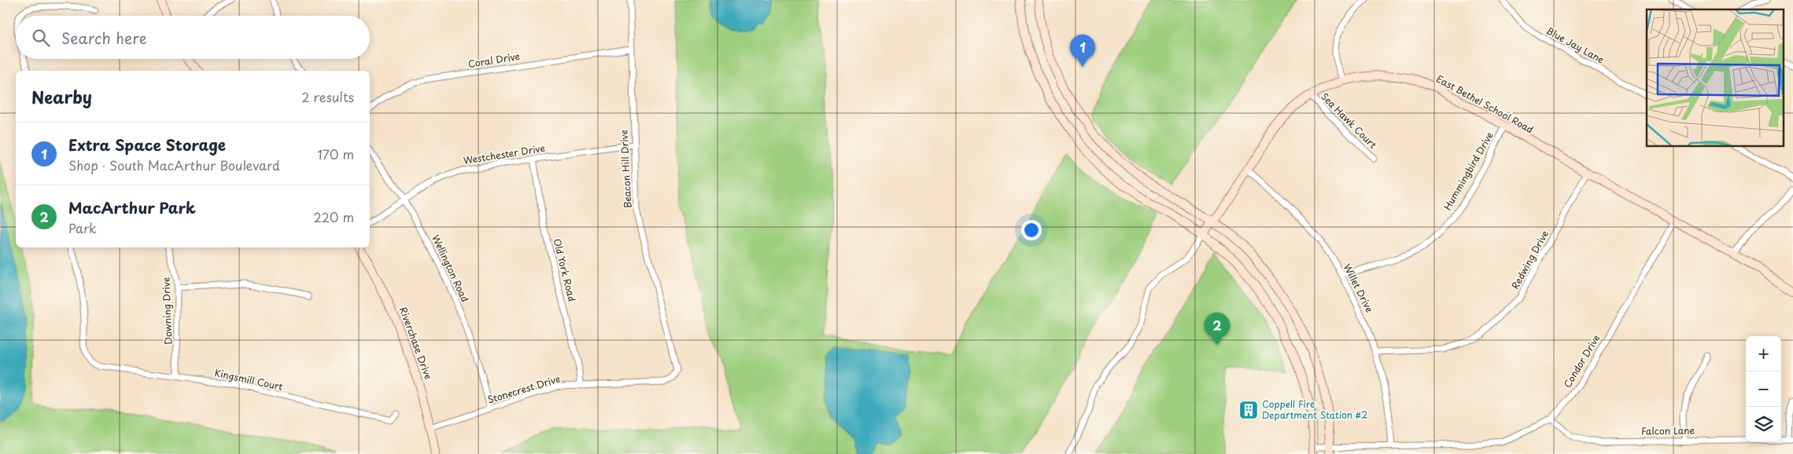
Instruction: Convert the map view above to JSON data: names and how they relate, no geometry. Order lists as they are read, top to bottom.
{
  "streets": {
    "main road": ["East Bethel School Road", "Riverchase Drive"],
    "street": [
      "Blue Jay Lane",
      "Coral Drive",
      "Sea Hawk Court",
      "Westchester Drive",
      "Beacon Hill Drive",
      "Hummingbird Drive",
      "Redwing Drive",
      "Wellington Road",
      "Old York Road",
      "Willet Drive",
      "Downing Drive",
      "Condor Drive",
      "Kingsmill Court",
      "Stonecrest Drive",
      "Falcon Lane"
    ]
  },
  "crossings": [
    ["Coral Drive", "Beacon Hill Drive"],
    ["East Bethel School Road", "Sea Hawk Court"],
    ["East Bethel School Road", "Hummingbird Drive"],
    ["East Bethel School Road", "Redwing Drive"],
    ["East Bethel School Road", "Willet Drive"],
    ["East Bethel School Road", "Condor Drive"],
    ["Westchester Drive", "Beacon Hill Drive"],
    ["Westchester Drive", "Wellington Road"],
    ["Westchester Drive", "Old York Road"],
    ["Beacon Hill Drive", "Stonecrest Drive"],
    ["Hummingbird Drive", "Willet Drive"],
    ["Redwing Drive", "Willet Drive"],
    ["Wellington Road", "Stonecrest Drive"],
    ["Old York Road", "Stonecrest Drive"],
    ["Willet Drive", "Condor Drive"],
    ["Downing Drive", "Kingsmill Court"],
    ["Riverchase Drive", "Stonecrest Drive"],
    ["Condor Drive", "Falcon Lane"]
  ],
  "places": {
    "building": ["Coppell Fire Department Station #2"]
  },
  "page": {
    "search": "Search here",
    "pins": ["1", "2"],
    "heading": ["Nearby", "2 results"],
    "list": [
      {
        "mark": "1",
        "name": "Extra Space Storage",
        "note": "Shop · South MacArthur Boulevard",
        "value": "170 m"
      },
      {
        "mark": "2",
        "name": "MacArthur Park",
        "note": "Park",
        "value": "220 m"
      }
    ],
    "map_buttons": ["+", "−"]
  }
}
